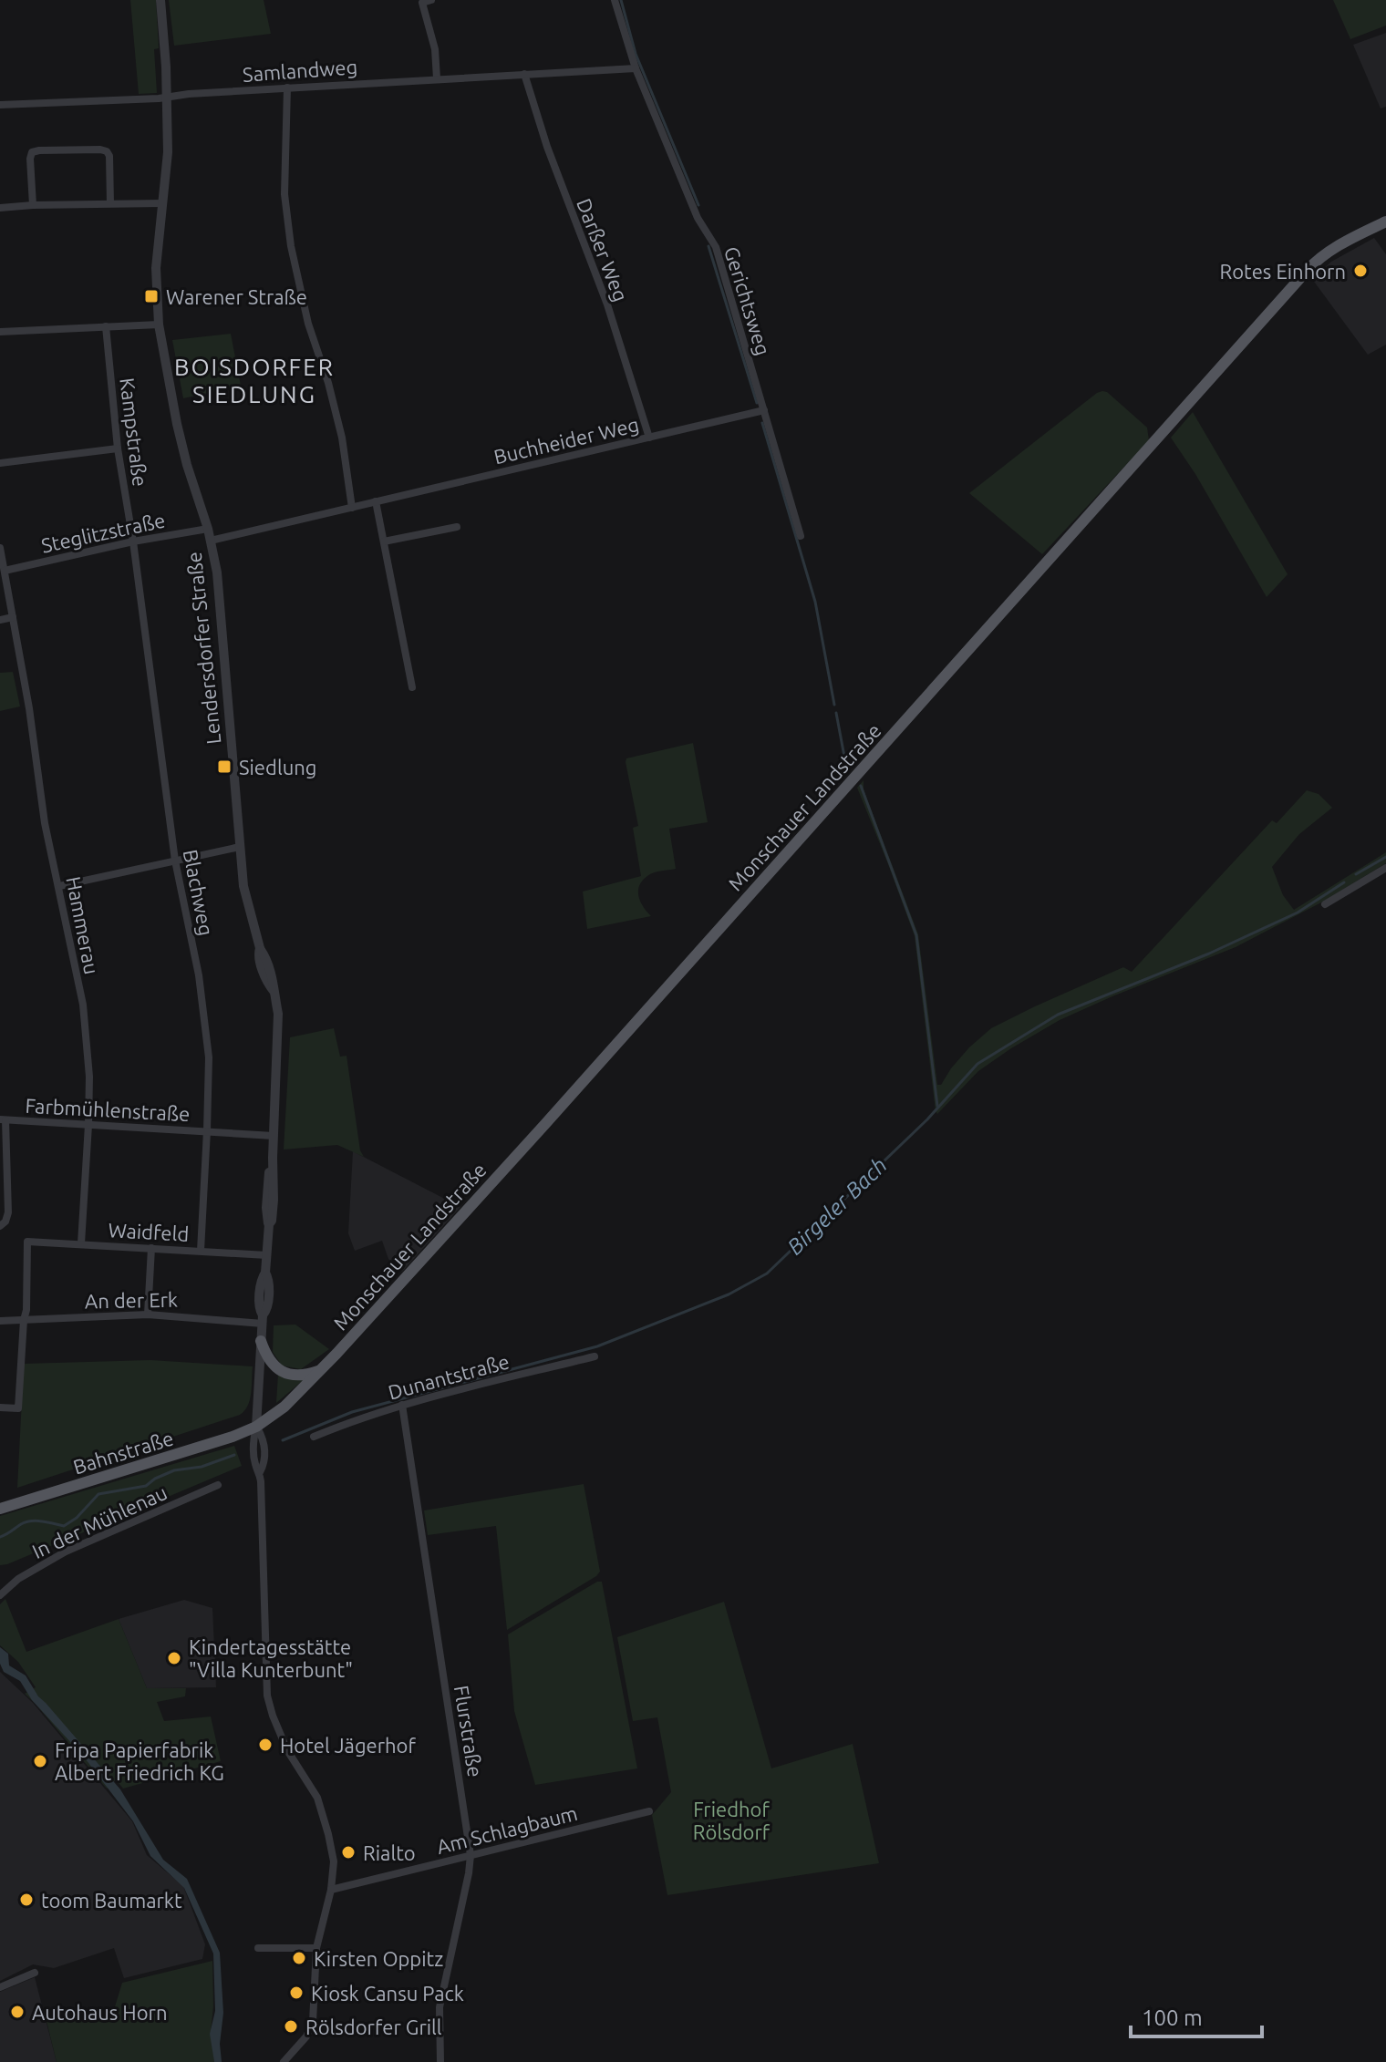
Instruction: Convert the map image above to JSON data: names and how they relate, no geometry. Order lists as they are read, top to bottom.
{
  "streets": {
    "main road": ["Monschauer Landstraße", "Bahnstraße"],
    "street": [
      "Samlandweg",
      "Darßer Weg",
      "Gerichtsweg",
      "Kampstraße",
      "Buchheider Weg",
      "Steglitzstraße",
      "Lendersdorfer Straße",
      "Blachweg",
      "Hammerau",
      "Farbmühlenstraße",
      "Waidfeld",
      "An der Erk",
      "Dunantstraße",
      "In der Mühlenau",
      "Flurstraße",
      "Am Schlagbaum"
    ]
  },
  "crossings": [
    ["Samlandweg", "Darßer Weg"],
    ["Samlandweg", "Gerichtsweg"],
    ["Samlandweg", "Lendersdorfer Straße"],
    ["Darßer Weg", "Buchheider Weg"],
    ["Gerichtsweg", "Buchheider Weg"],
    ["Kampstraße", "Steglitzstraße"],
    ["Kampstraße", "Blachweg"],
    ["Buchheider Weg", "Lendersdorfer Straße"],
    ["Steglitzstraße", "Lendersdorfer Straße"],
    ["Steglitzstraße", "Blachweg"],
    ["Steglitzstraße", "Hammerau"],
    ["Lendersdorfer Straße", "Monschauer Landstraße"],
    ["Lendersdorfer Straße", "Farbmühlenstraße"],
    ["Lendersdorfer Straße", "Waidfeld"],
    ["Lendersdorfer Straße", "An der Erk"],
    ["Lendersdorfer Straße", "Bahnstraße"],
    ["Monschauer Landstraße", "Bahnstraße"],
    ["Blachweg", "Farbmühlenstraße"],
    ["Blachweg", "Waidfeld"],
    ["Hammerau", "Farbmühlenstraße"],
    ["Hammerau", "Waidfeld"],
    ["Waidfeld", "An der Erk"],
    ["Dunantstraße", "Flurstraße"],
    ["Flurstraße", "Am Schlagbaum"]
  ],
  "districts": ["BOISDORFER SIEDLUNG"],
  "water": ["Birgeler Bach"],
  "parks": ["Friedhof Rölsdorf"],
  "places": {
    "other": [
      "Rotes Einhorn",
      "Kindertagesstätte \"Villa Kunterbunt\"",
      "Hotel Jägerhof",
      "Fripa Papierfabrik Albert Friedrich KG",
      "Rialto",
      "toom Baumarkt",
      "Kirsten Oppitz",
      "Kiosk Cansu Pack",
      "Autohaus Horn",
      "Rölsdorfer Grill"
    ],
    "transit": ["Warener Straße", "Siedlung"]
  },
  "scale_bar": "100 m"
}
